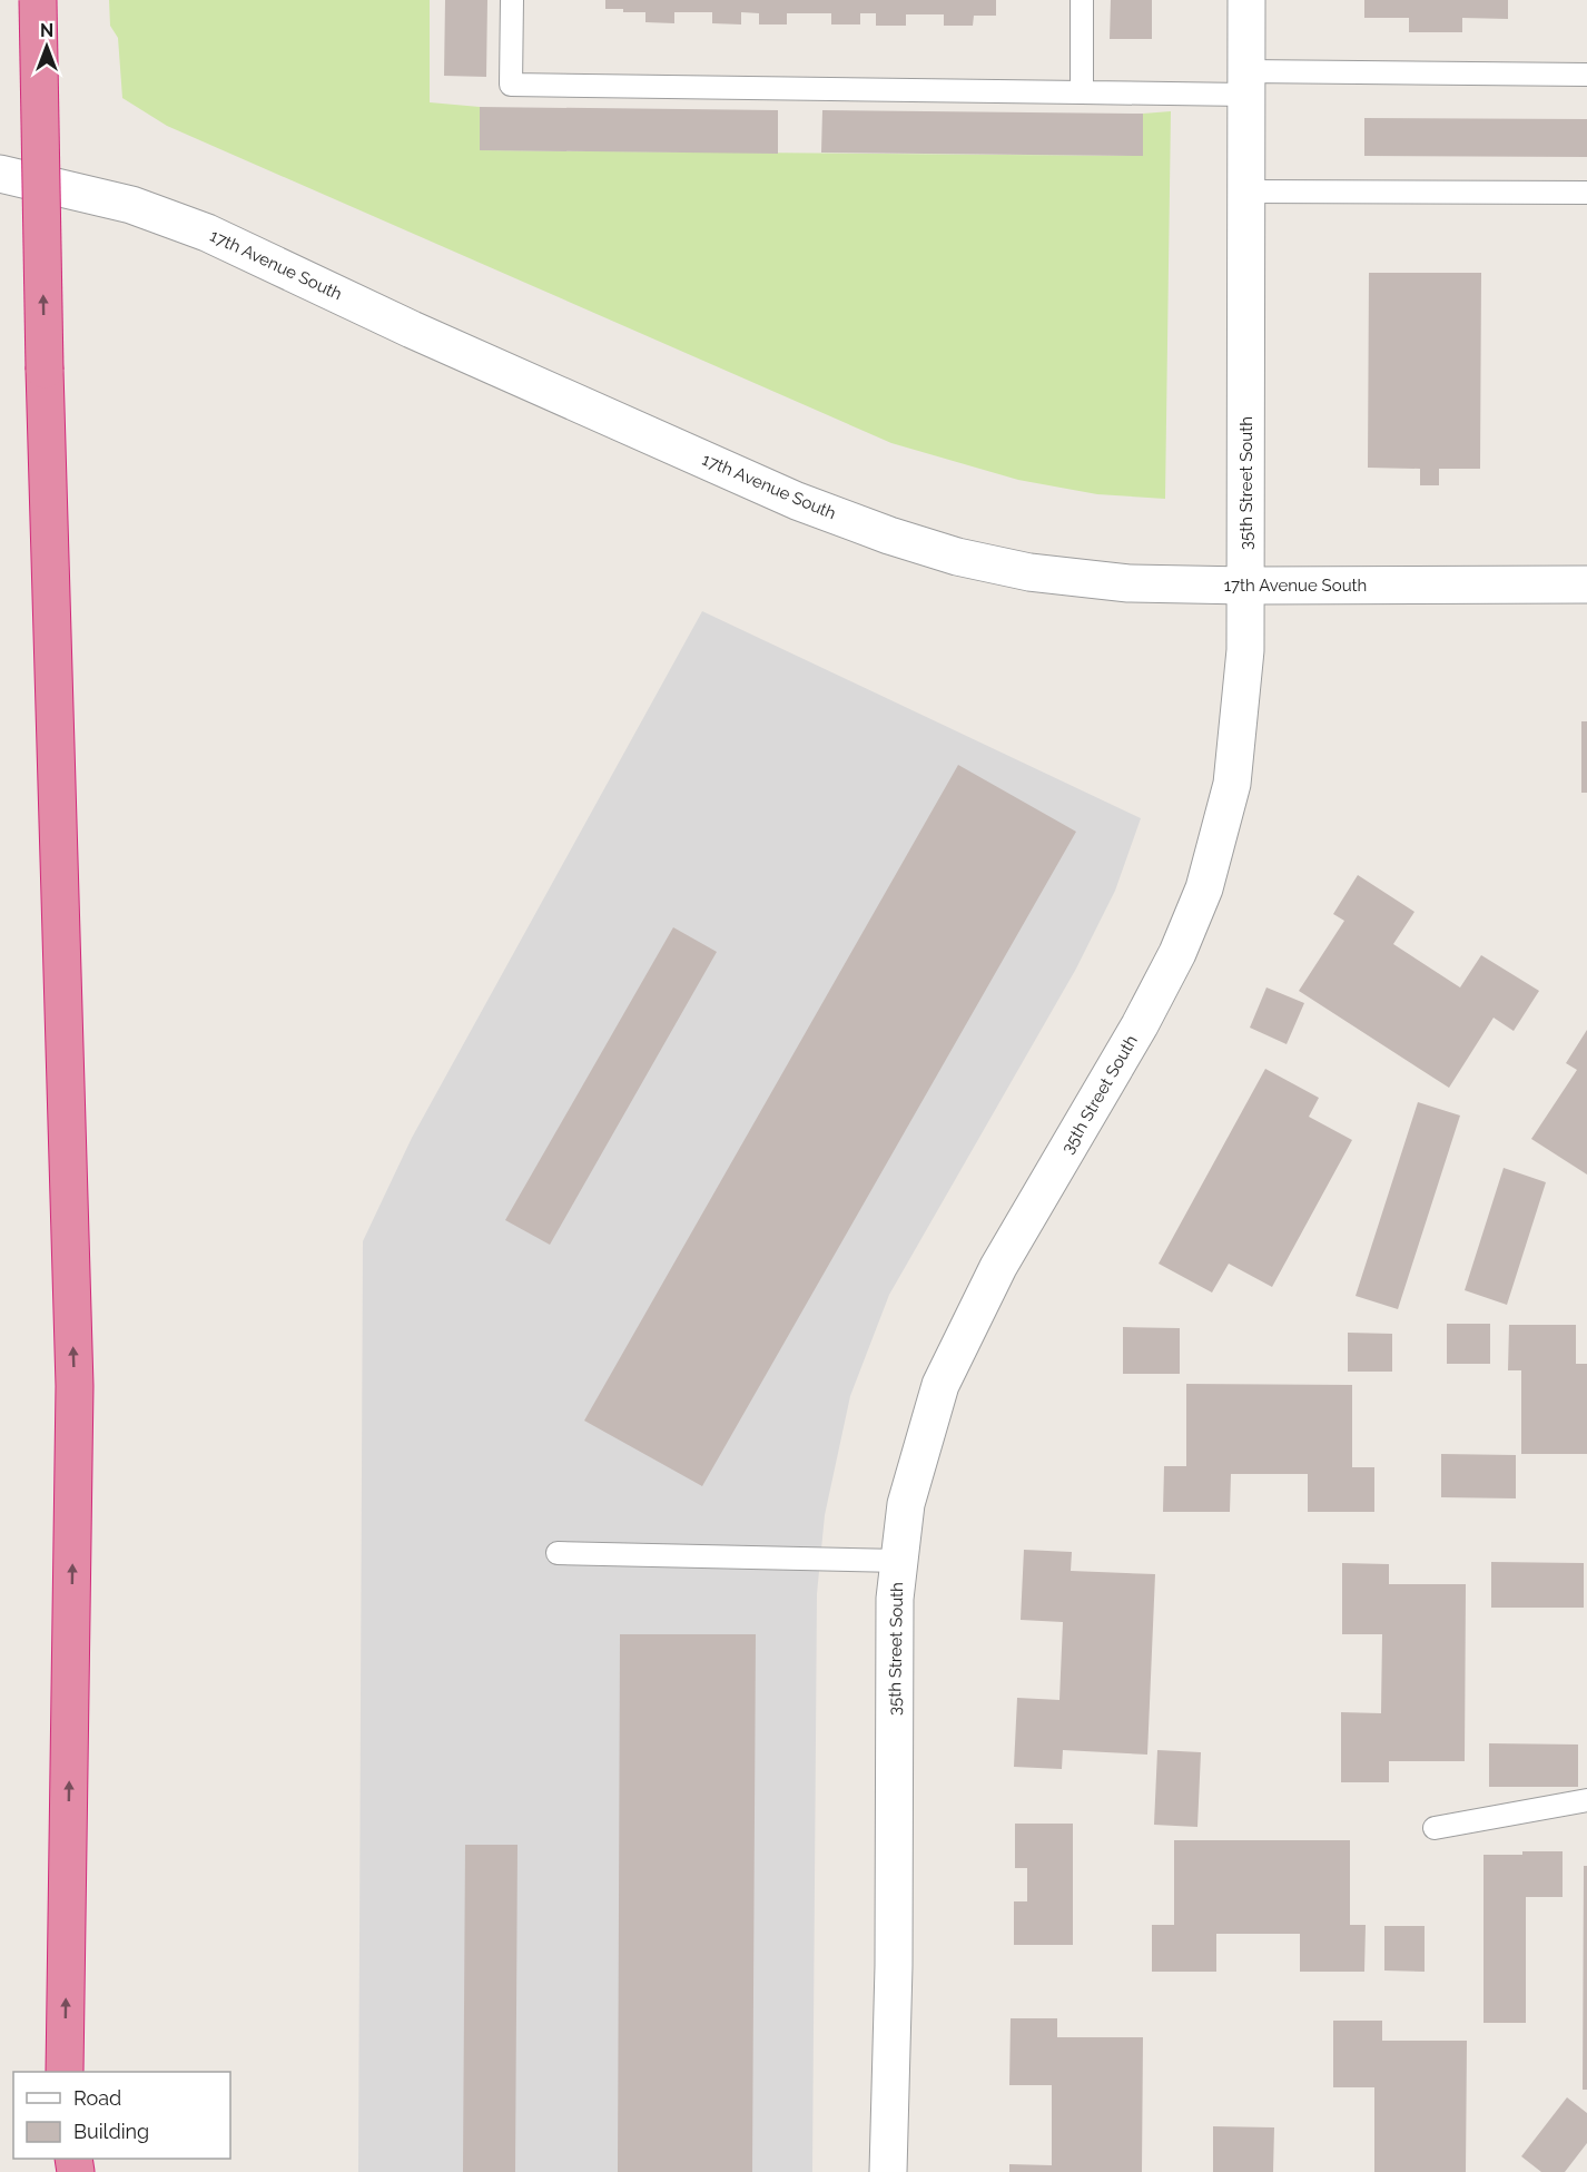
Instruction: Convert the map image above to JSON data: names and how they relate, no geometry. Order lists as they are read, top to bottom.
{
  "streets": {
    "street": ["17th Avenue South", "35th Street South"]
  },
  "crossings": [
    ["17th Avenue South", "35th Street South"]
  ],
  "legend": ["Road", "Building"],
  "north": "top"
}
